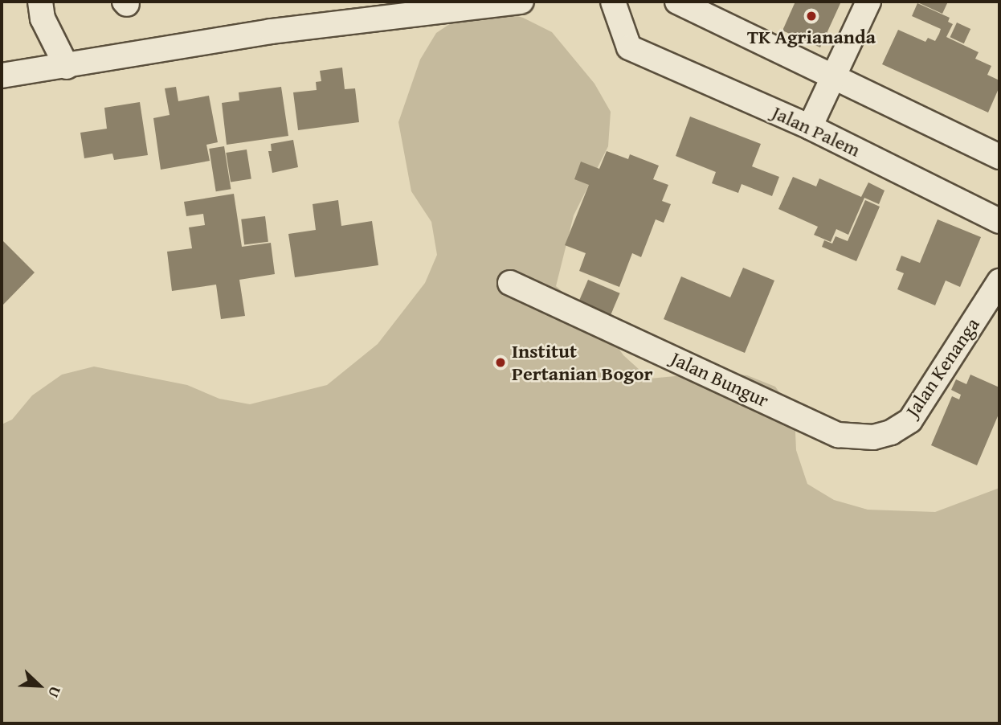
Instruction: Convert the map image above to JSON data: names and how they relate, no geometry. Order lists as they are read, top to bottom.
{
  "streets": {
    "lane": ["Jalan Palem", "Jalan Kenanga", "Jalan Bungur"]
  },
  "crossings": [
    ["Jalan Kenanga", "Jalan Bungur"]
  ],
  "places": ["TK Agriananda", "Institut Pertanian Bogor"],
  "north": "bottom right"
}
